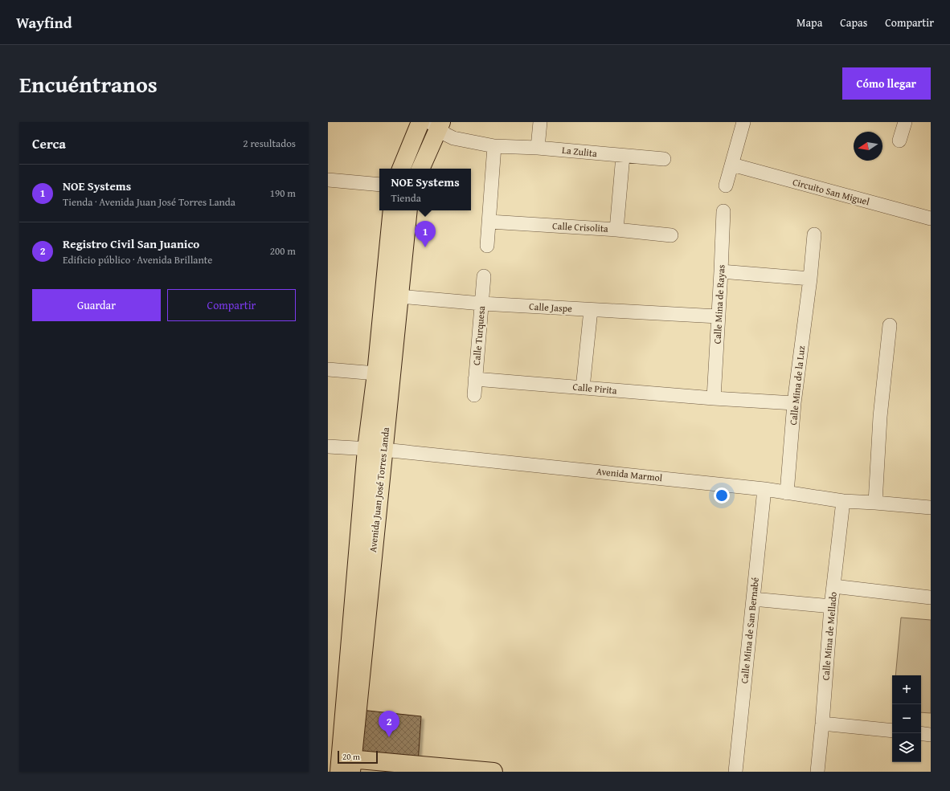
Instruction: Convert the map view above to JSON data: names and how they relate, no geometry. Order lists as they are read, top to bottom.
{
  "streets": {
    "main road": ["Avenida Juan José Torres Landa"],
    "street": [
      "La Zulita",
      "Circuito San Miguel",
      "Calle Crisolita",
      "Calle Mina de Rayas",
      "Calle Jaspe",
      "Calle Turquesa",
      "Calle Mina de la Luz",
      "Calle Pirita",
      "Avenida Marmol",
      "Calle Mina de San Bernabé",
      "Calle Mina de Mellado"
    ]
  },
  "crossings": [
    ["Calle Mina de Rayas", "Calle Jaspe"],
    ["Calle Mina de Rayas", "Calle Pirita"],
    ["Calle Jaspe", "Calle Turquesa"],
    ["Calle Jaspe", "Avenida Juan José Torres Landa"],
    ["Calle Turquesa", "Calle Pirita"],
    ["Calle Mina de la Luz", "Calle Pirita"],
    ["Calle Mina de la Luz", "Avenida Marmol"],
    ["Avenida Marmol", "Avenida Juan José Torres Landa"],
    ["Avenida Marmol", "Calle Mina de San Bernabé"],
    ["Avenida Marmol", "Calle Mina de Mellado"]
  ],
  "scale_bar": "20 m",
  "north": "left",
  "page": {
    "header": "Wayfind",
    "nav": ["Mapa", "Capas", "Compartir"],
    "title": "Encuéntranos",
    "buttons": [
      "Cómo llegar",
      ["Guardar", "Compartir"]
    ],
    "heading": ["Cerca", "2 resultados"],
    "list": [
      {
        "mark": "1",
        "name": "NOE Systems",
        "note": "Tienda · Avenida Juan José Torres Landa",
        "value": "190 m"
      },
      {
        "mark": "2",
        "name": "Registro Civil San Juanico",
        "note": "Edificio público · Avenida Brillante",
        "value": "200 m"
      }
    ],
    "popup": ["NOE Systems", "Tienda"],
    "pins": ["1", "2"],
    "map_buttons": ["+", "−"],
    "scale": "20 m"
  }
}
